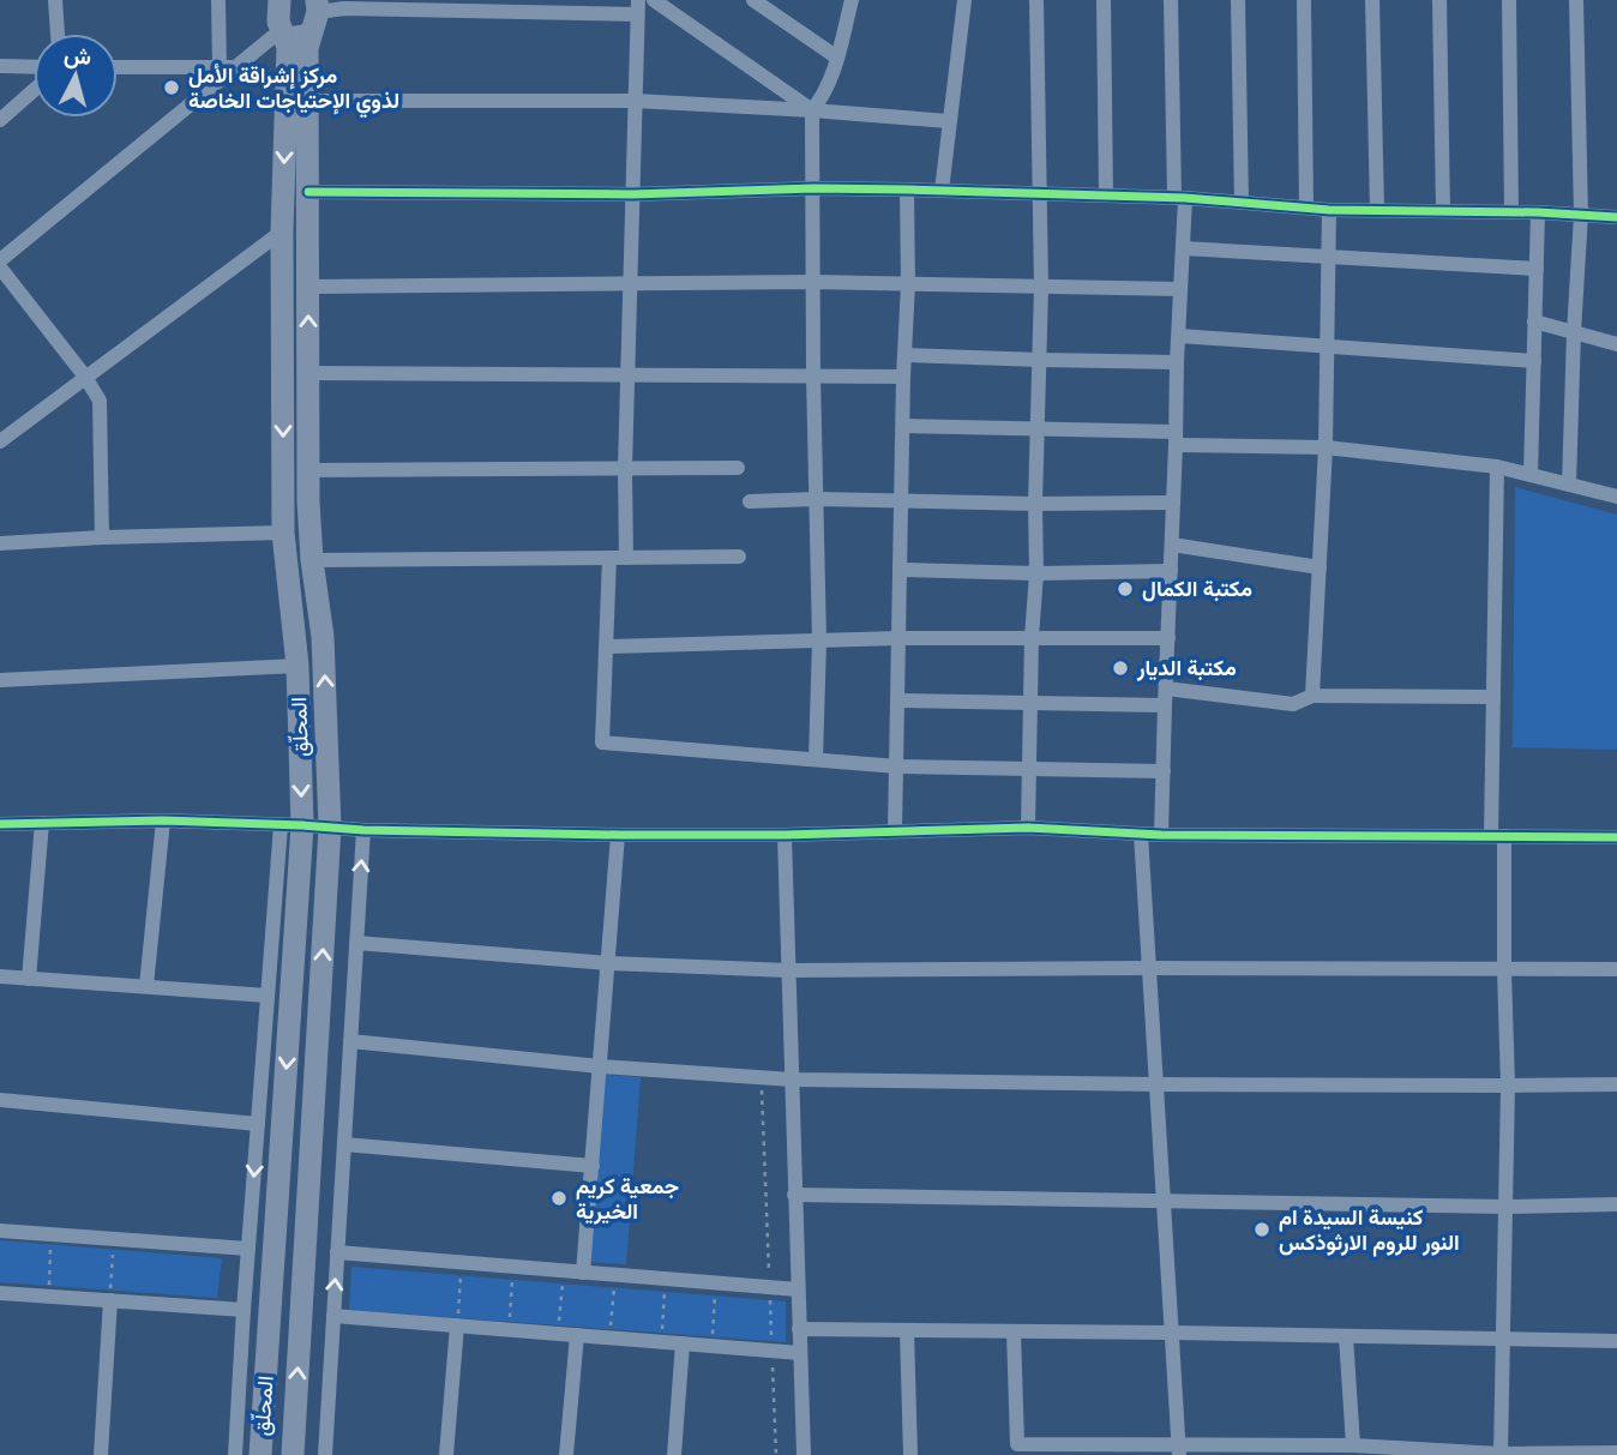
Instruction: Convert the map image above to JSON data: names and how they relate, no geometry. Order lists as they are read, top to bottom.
{
  "streets": {
    "highway": ["المحلّق"]
  },
  "places": [
    "مركز إشراقة الأمل لذوي الإحتياجات الخاصة",
    "مكتبة الكمال",
    "مكتبة الديار",
    "جمعية كريم الخيرية",
    "كنيسة السيدة ام النور للروم الارثوذكس"
  ],
  "north": "top"
}
